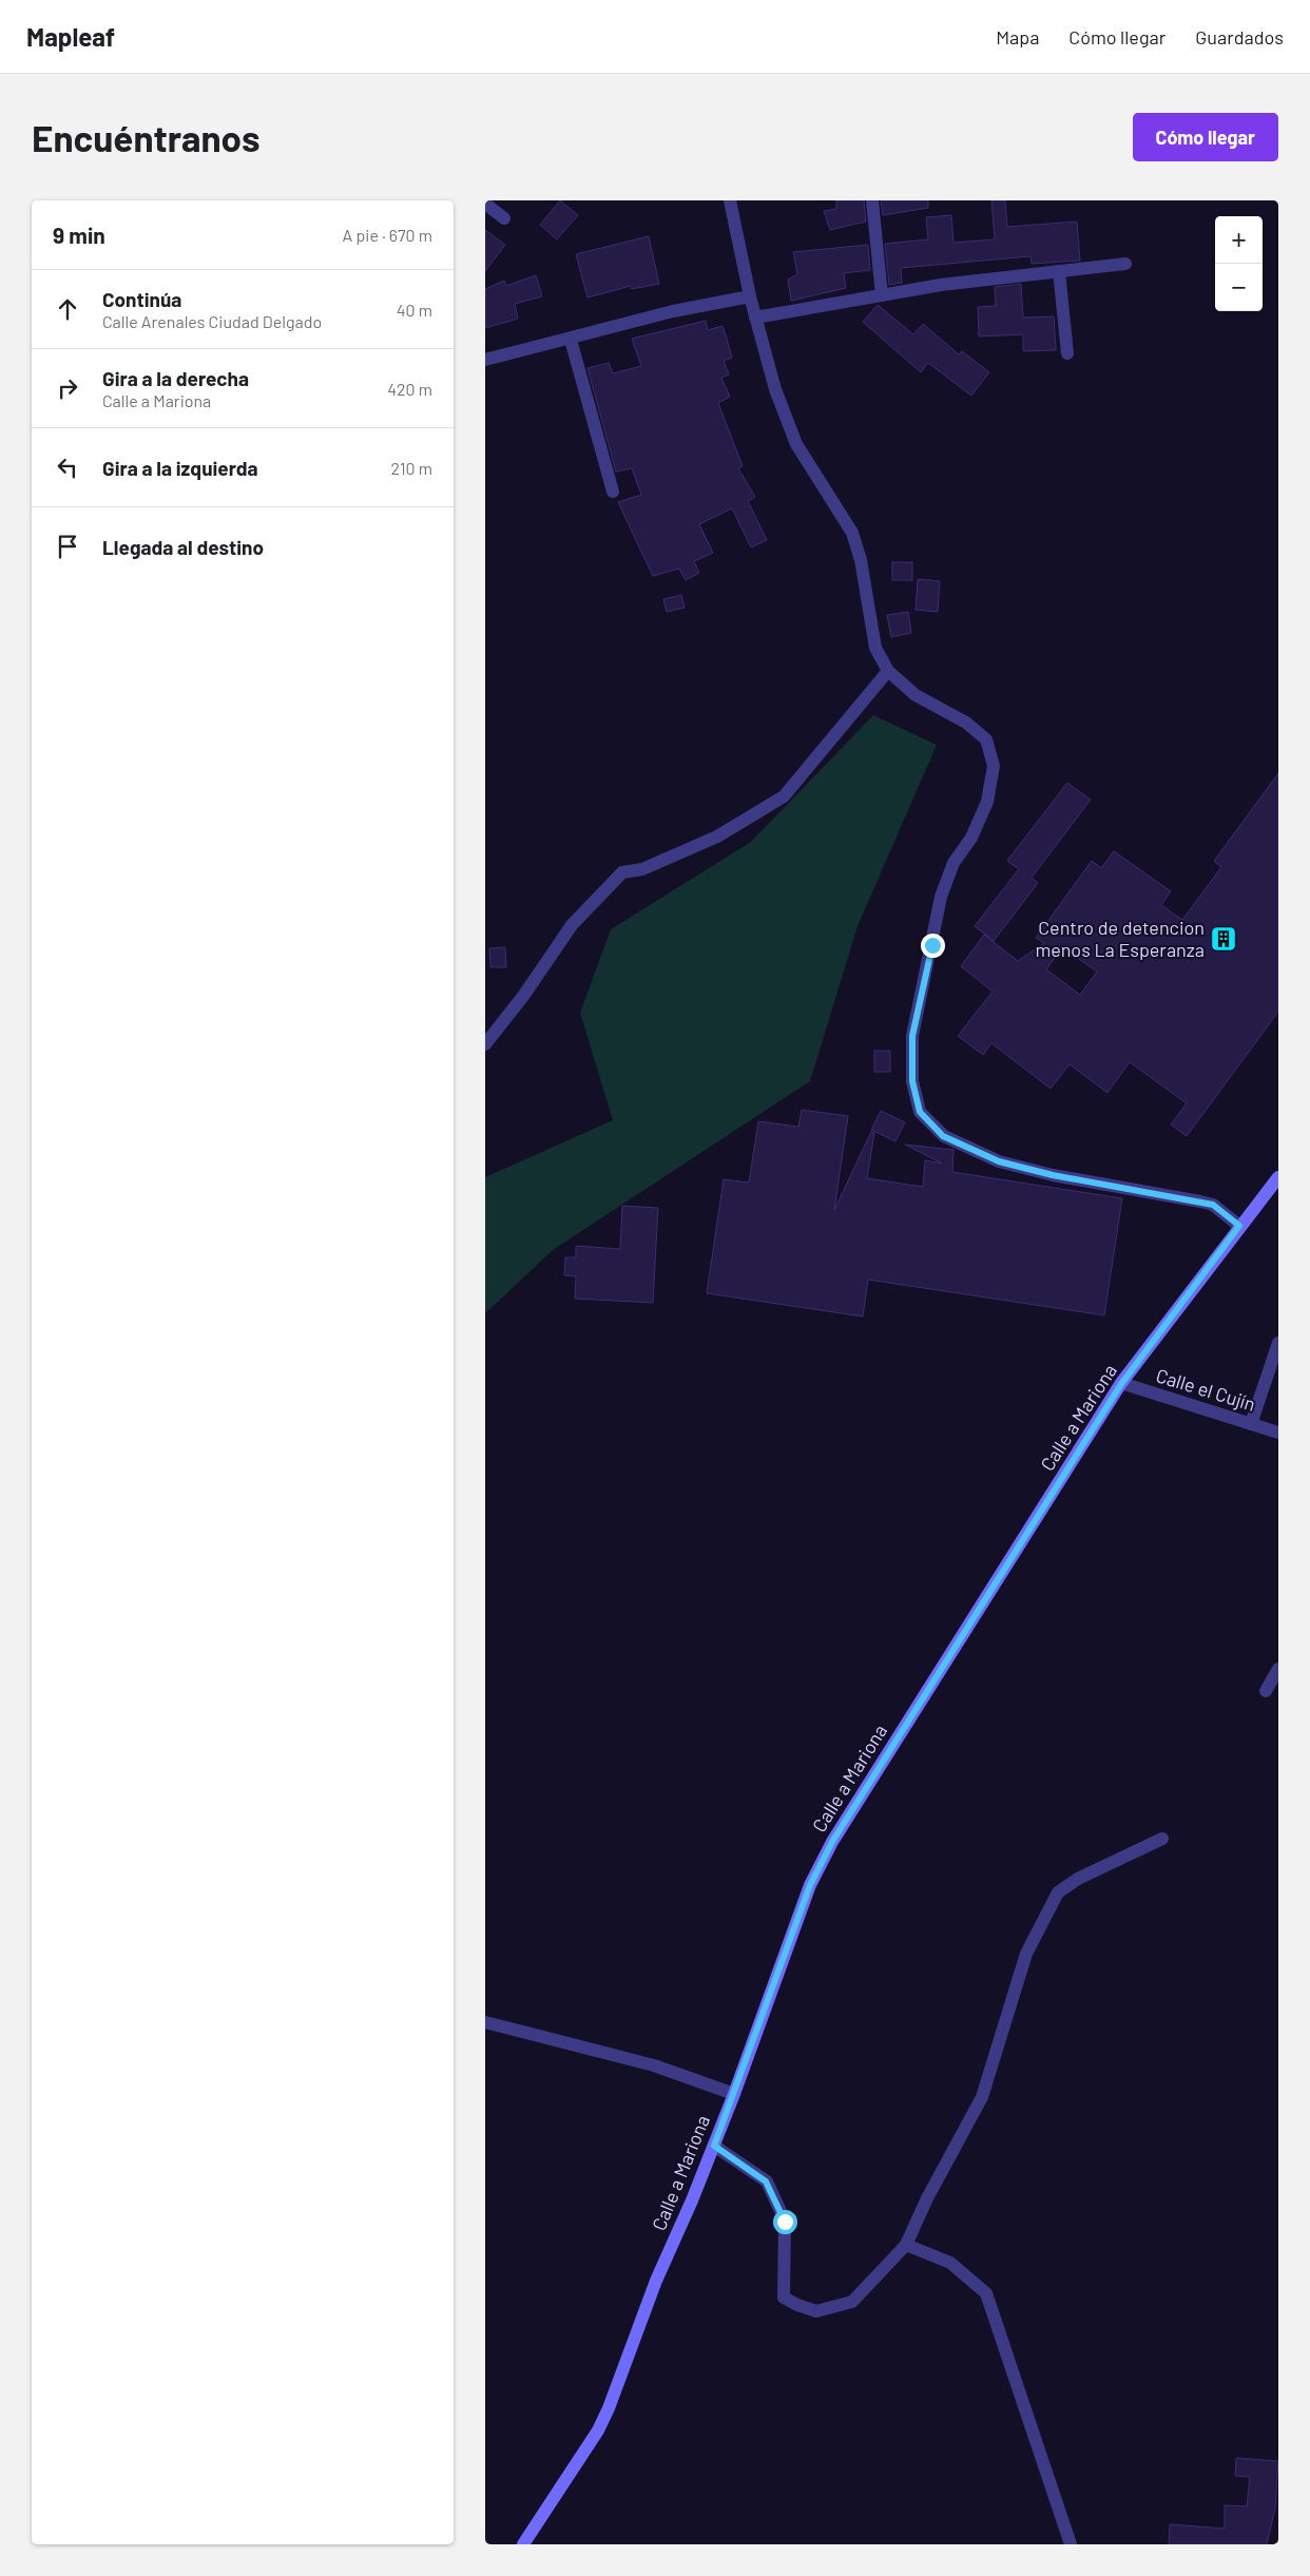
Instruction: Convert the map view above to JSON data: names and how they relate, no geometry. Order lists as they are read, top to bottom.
{
  "streets": {
    "main road": ["Calle a Mariona"],
    "street": ["Calle el Cujín"]
  },
  "crossings": [
    ["Calle el Cujín", "Calle a Mariona"]
  ],
  "places": {
    "building": ["Centro de detencion menos La Esperanza"]
  },
  "page": {
    "header": "Mapleaf",
    "nav": ["Mapa", "Cómo llegar", "Guardados"],
    "buttons": "Cómo llegar",
    "title": "Encuéntranos",
    "heading": ["9 min", "A pie · 670 m"],
    "map_buttons": ["+", "−"],
    "list": [
      ["Continúa", "Calle Arenales Ciudad Delgado", "40 m"],
      ["Gira a la derecha", "Calle a Mariona", "420 m"],
      ["Gira a la izquierda", "210 m"],
      "Llegada al destino"
    ]
  }
}
